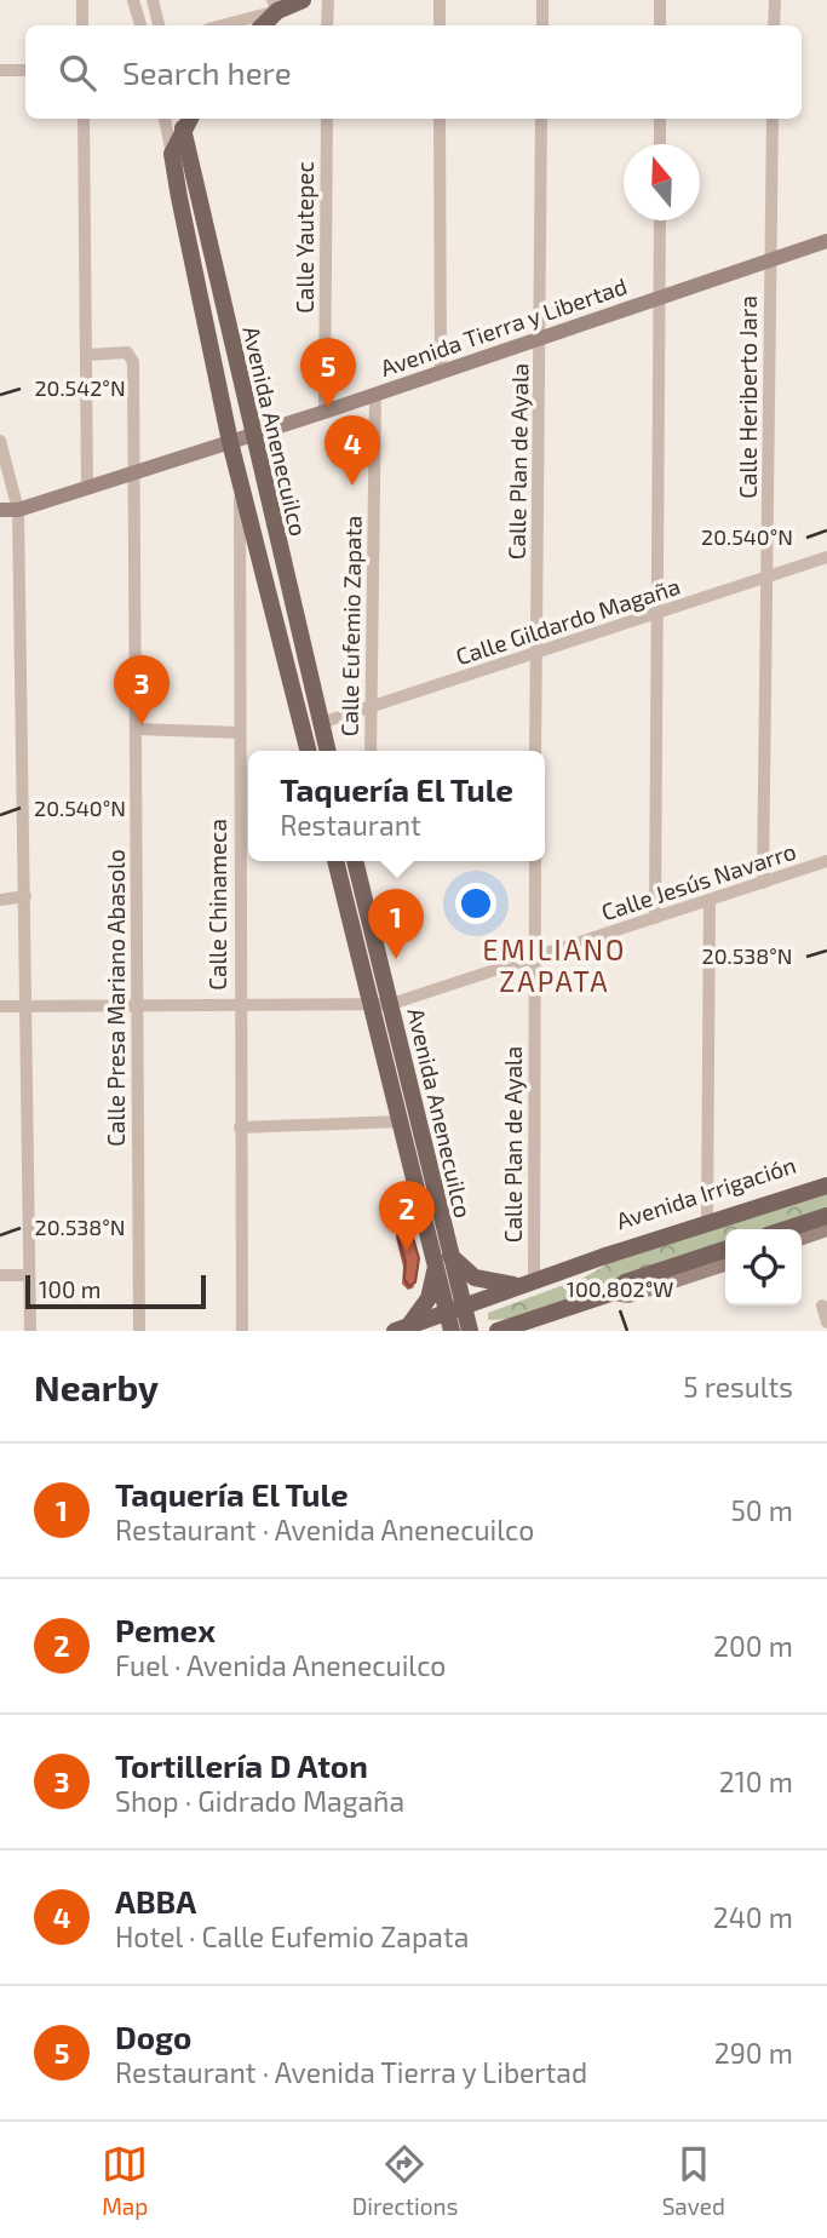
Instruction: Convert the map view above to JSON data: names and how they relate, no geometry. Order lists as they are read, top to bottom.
{
  "streets": {
    "main road": ["Avenida Anenecuilco", "Avenida Irrigación"],
    "street": [
      "Calle Yautepec",
      "Avenida Tierra y Libertad",
      "Calle Heriberto Jara",
      "Calle Plan de Ayala",
      "Calle Gildardo Magaña",
      "Calle Eufemio Zapata",
      "Calle Jesús Navarro",
      "Calle Chinameca",
      "Calle Presa Mariano Abasolo"
    ]
  },
  "crossings": [
    ["Calle Yautepec", "Avenida Tierra y Libertad"],
    ["Avenida Tierra y Libertad", "Calle Heriberto Jara"],
    ["Avenida Tierra y Libertad", "Avenida Anenecuilco"],
    ["Avenida Tierra y Libertad", "Calle Plan de Ayala"],
    ["Avenida Tierra y Libertad", "Calle Eufemio Zapata"],
    ["Avenida Tierra y Libertad", "Calle Presa Mariano Abasolo"],
    ["Calle Heriberto Jara", "Calle Gildardo Magaña"],
    ["Calle Heriberto Jara", "Calle Jesús Navarro"],
    ["Avenida Anenecuilco", "Calle Gildardo Magaña"],
    ["Avenida Anenecuilco", "Calle Jesús Navarro"],
    ["Avenida Anenecuilco", "Calle Chinameca"],
    ["Avenida Anenecuilco", "Avenida Irrigación"],
    ["Calle Plan de Ayala", "Calle Gildardo Magaña"],
    ["Calle Plan de Ayala", "Calle Jesús Navarro"],
    ["Calle Plan de Ayala", "Avenida Irrigación"],
    ["Calle Gildardo Magaña", "Calle Eufemio Zapata"],
    ["Calle Jesús Navarro", "Calle Chinameca"],
    ["Calle Jesús Navarro", "Calle Presa Mariano Abasolo"]
  ],
  "districts": ["EMILIANO ZAPATA"],
  "scale_bar": "100 m",
  "north": "top",
  "page": {
    "search": "Search here",
    "pins": [
      "5",
      "4",
      "3",
      "1",
      "2"
    ],
    "popup": ["Taquería El Tule", "Restaurant"],
    "scale": "100 m",
    "heading": ["Nearby", "5 results"],
    "list": [
      {
        "mark": "1",
        "name": "Taquería El Tule",
        "note": "Restaurant · Avenida Anenecuilco",
        "value": "50 m"
      },
      {
        "mark": "2",
        "name": "Pemex",
        "note": "Fuel · Avenida Anenecuilco",
        "value": "200 m"
      },
      {
        "mark": "3",
        "name": "Tortillería D Aton",
        "note": "Shop · Gidrado Magaña",
        "value": "210 m"
      },
      {
        "mark": "4",
        "name": "ABBA",
        "note": "Hotel · Calle Eufemio Zapata",
        "value": "240 m"
      },
      {
        "mark": "5",
        "name": "Dogo",
        "note": "Restaurant · Avenida Tierra y Libertad",
        "value": "290 m"
      }
    ],
    "nav": ["Map", "Directions", "Saved"]
  },
  "coordinates": [
    "20.542°N",
    "20.540°N",
    "20.538°N",
    "100.802°W"
  ]
}
